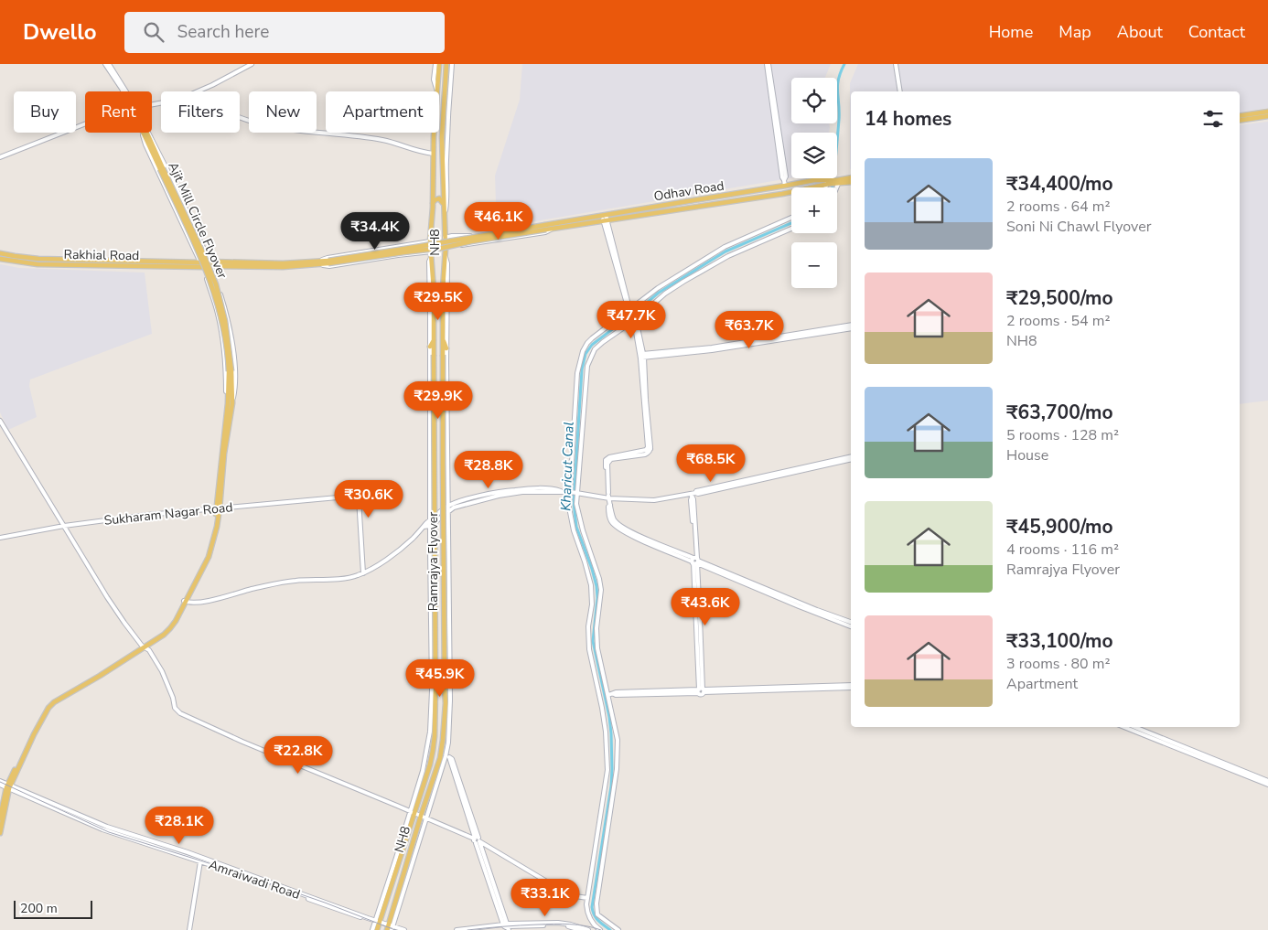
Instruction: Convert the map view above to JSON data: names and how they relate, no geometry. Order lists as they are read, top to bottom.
{
  "streets": {
    "main road": [
      "Odhav Road",
      "Ajit Mill Circle Flyover",
      "NH8",
      "Rakhial Road",
      "Ramrajya Flyover"
    ],
    "street": ["Sukharam Nagar Road", "Amraiwadi Road"]
  },
  "crossings": [
    ["Ajit Mill Circle Flyover", "Sukharam Nagar Road"],
    ["Ajit Mill Circle Flyover", "Amraiwadi Road"],
    ["NH8", "Ramrajya Flyover"],
    ["Ramrajya Flyover", "Amraiwadi Road"]
  ],
  "water": ["Kharicut Canal"],
  "scale_bar": "200 m",
  "page": {
    "header": "Dwello",
    "search": "Search here",
    "nav": [
      "Home",
      "Map",
      "About",
      "Contact"
    ],
    "map_buttons": ["+", "−"],
    "chip": [
      "Buy",
      "Rent",
      "Filters",
      "New",
      "Apartment"
    ],
    "heading": "14 homes",
    "list": [
      {
        "name": "₹34,400/mo",
        "note": "2 rooms · 64 m² · Soni Ni Chawl Flyover"
      },
      {
        "name": "₹29,500/mo",
        "note": "2 rooms · 54 m² · NH8"
      },
      {
        "name": "₹63,700/mo",
        "note": "5 rooms · 128 m² · House"
      },
      {
        "name": "₹45,900/mo",
        "note": "4 rooms · 116 m² · Ramrajya Flyover"
      },
      {
        "name": "₹33,100/mo",
        "note": "3 rooms · 80 m² · Apartment"
      }
    ],
    "price": [
      "₹46.1K",
      "₹34.4K",
      "₹29.5K",
      "₹47.7K",
      "₹63.7K",
      "₹29.9K",
      "₹68.5K",
      "₹28.8K",
      "₹30.6K",
      "₹43.6K",
      "₹45.9K",
      "₹22.8K",
      "₹28.1K",
      "₹33.1K"
    ],
    "scale": "200 m"
  }
}
